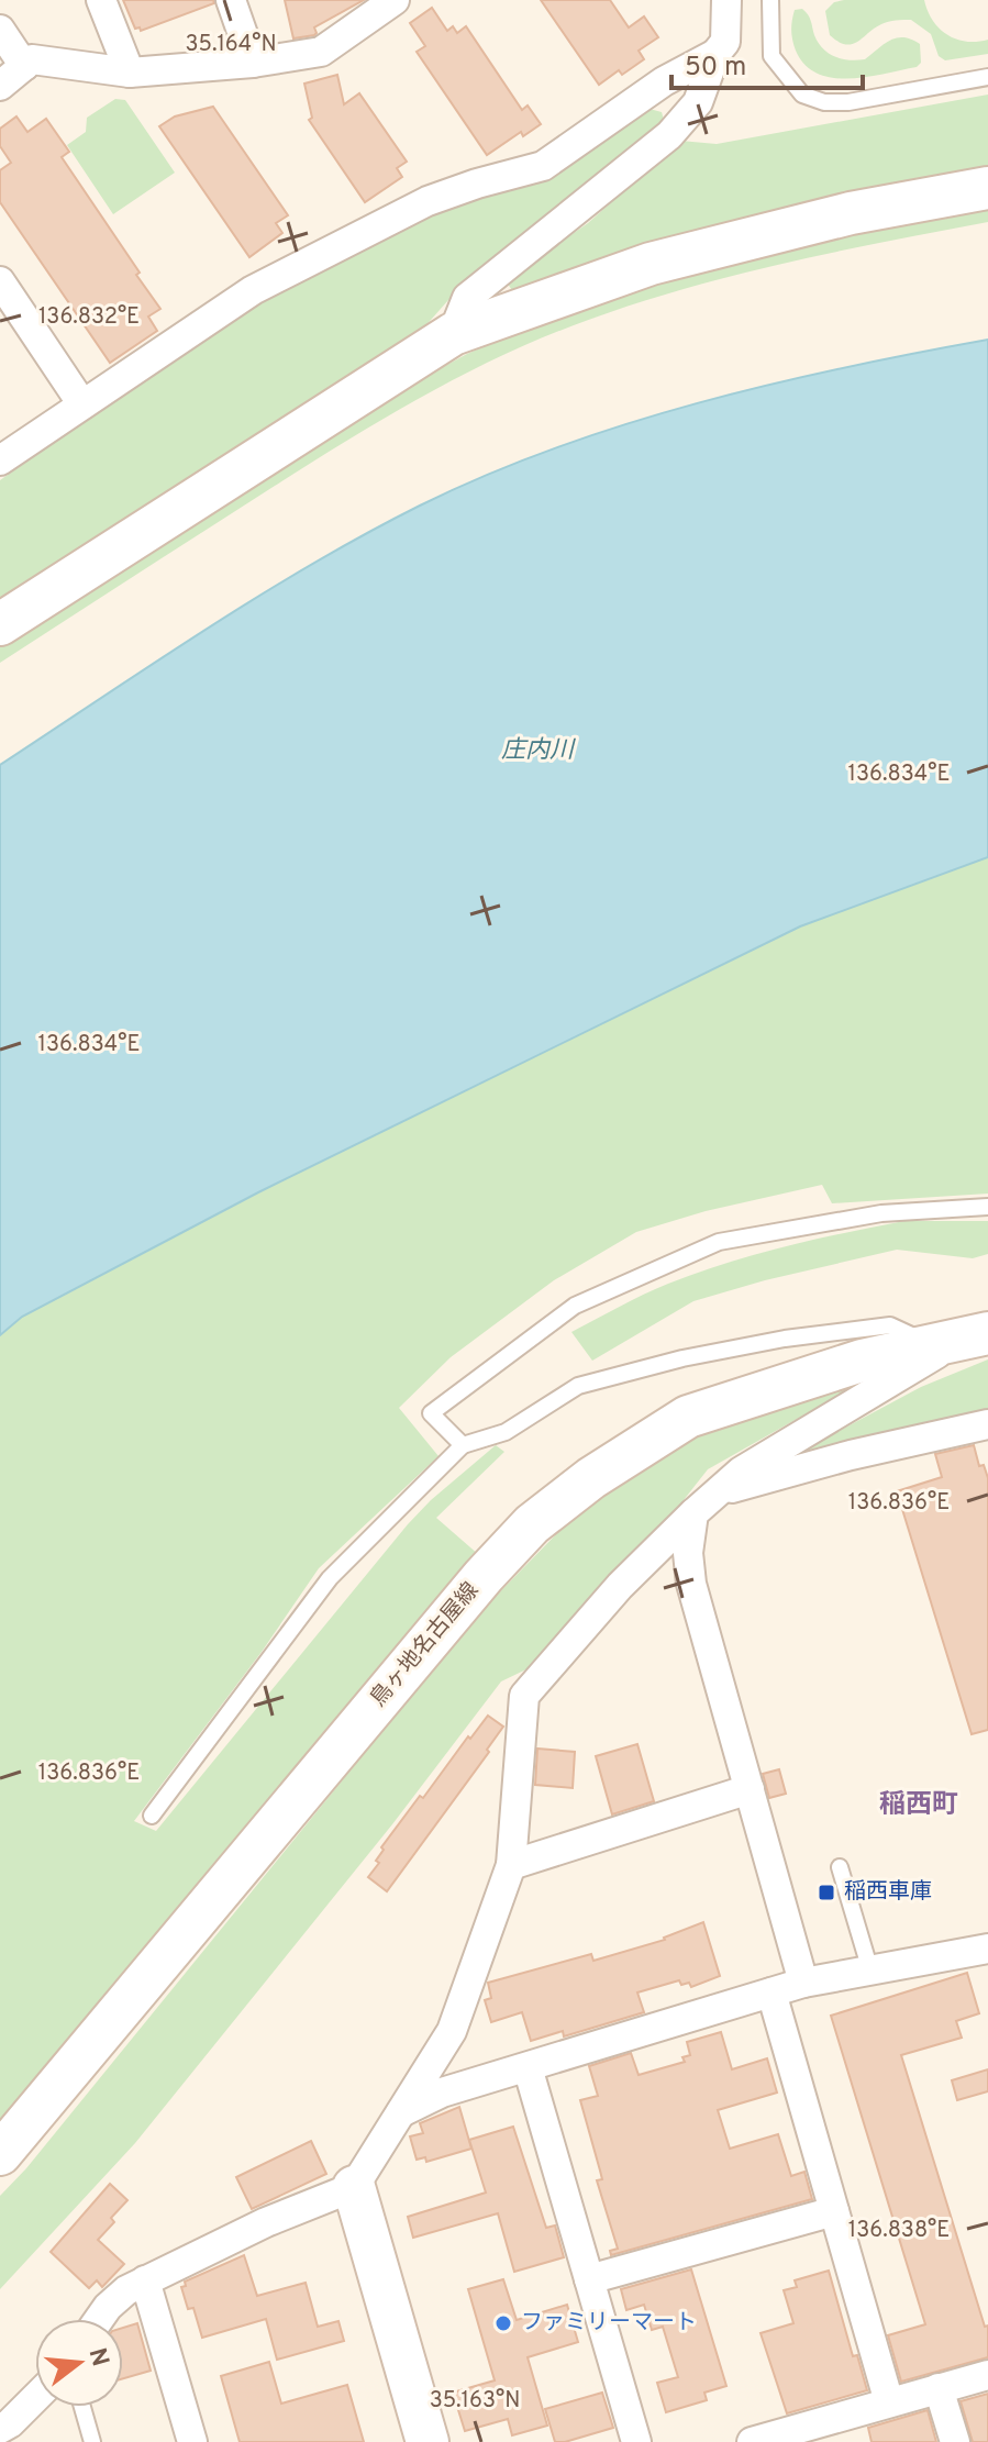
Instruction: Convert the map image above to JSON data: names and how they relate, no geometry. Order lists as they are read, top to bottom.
{
  "streets": {
    "street": ["鳥ヶ地名古屋線"]
  },
  "districts": ["稲西町"],
  "water": ["庄内川"],
  "places": {
    "transit": ["稲西車庫"],
    "other": ["ファミリーマート"]
  },
  "scale_bar": "50 m",
  "north": "right",
  "coordinates": [
    "35.164°N",
    "136.832°E",
    "136.834°E",
    "136.836°E",
    "136.838°E",
    "35.163°N"
  ]
}
